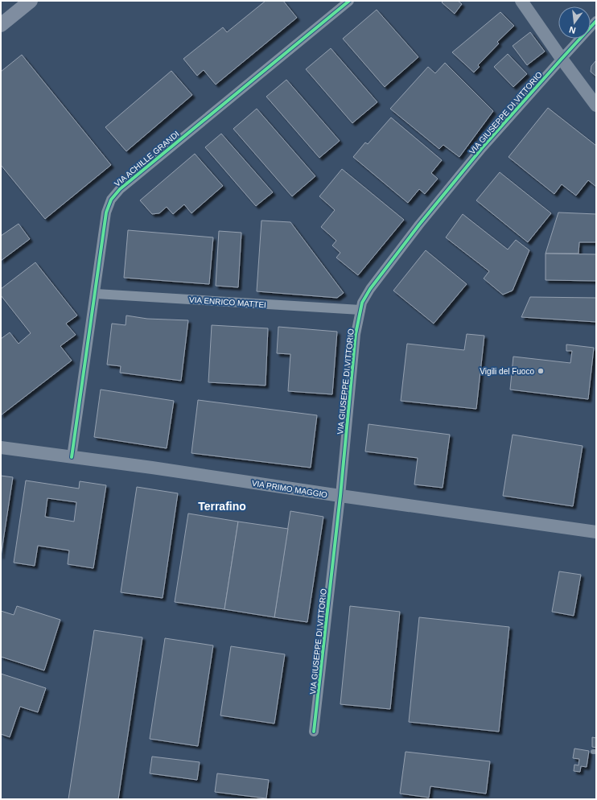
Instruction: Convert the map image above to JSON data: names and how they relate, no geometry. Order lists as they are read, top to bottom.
{
  "streets": {
    "main road": ["VIA PRIMO MAGGIO"],
    "street": ["VIA GIUSEPPE DI VITTORIO", "VIA ACHILLE GRANDI", "VIA ENRICO MATTEI"]
  },
  "crossings": [
    ["VIA GIUSEPPE DI VITTORIO", "VIA ENRICO MATTEI"],
    ["VIA GIUSEPPE DI VITTORIO", "VIA PRIMO MAGGIO"],
    ["VIA ACHILLE GRANDI", "VIA ENRICO MATTEI"],
    ["VIA ACHILLE GRANDI", "VIA PRIMO MAGGIO"]
  ],
  "districts": ["Terrafino"],
  "places": ["Vigili del Fuoco"],
  "north": "bottom"
}
